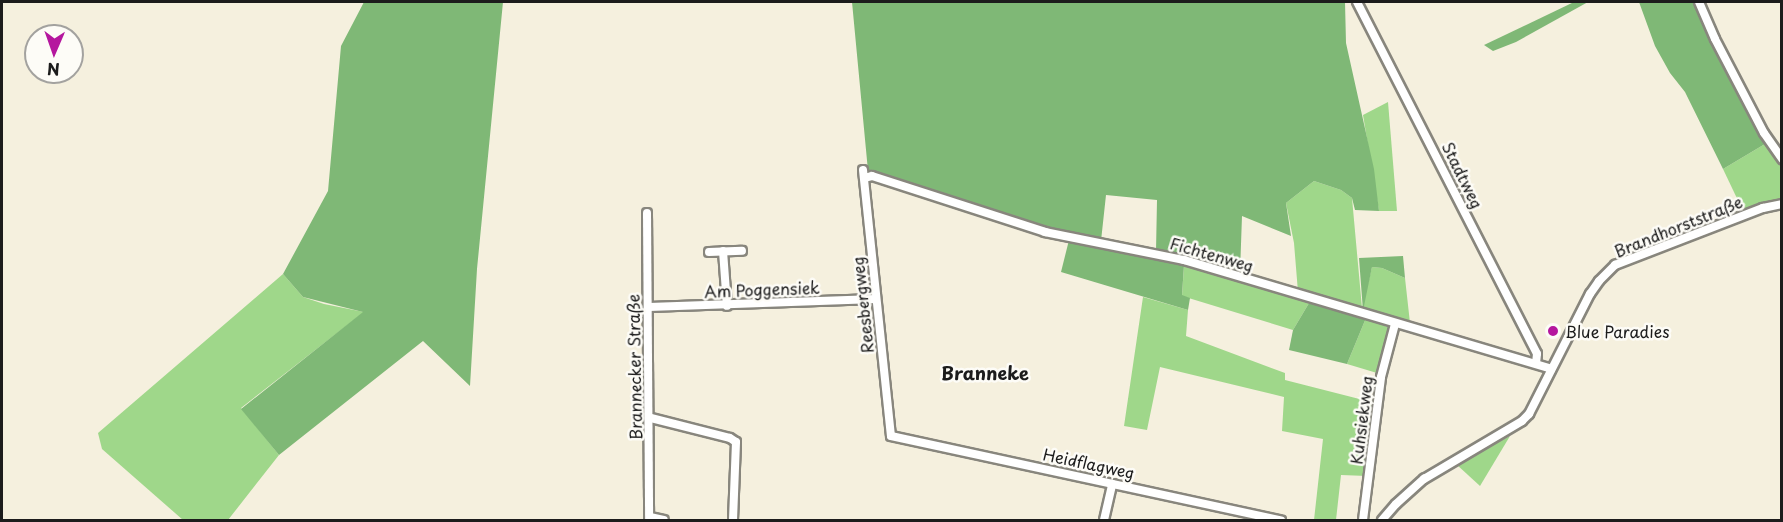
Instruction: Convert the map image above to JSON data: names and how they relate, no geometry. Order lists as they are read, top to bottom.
{
  "streets": {
    "street": [
      "Stadtweg",
      "Brandhorststraße",
      "Fichtenweg",
      "Am Poggensiek",
      "Reesbergweg",
      "Brannecker Straße",
      "Kuhsiekweg",
      "Heidflagweg"
    ]
  },
  "crossings": [
    ["Stadtweg", "Fichtenweg"],
    ["Brandhorststraße", "Fichtenweg"],
    ["Fichtenweg", "Reesbergweg"],
    ["Fichtenweg", "Kuhsiekweg"],
    ["Am Poggensiek", "Reesbergweg"],
    ["Am Poggensiek", "Brannecker Straße"],
    ["Reesbergweg", "Heidflagweg"]
  ],
  "districts": ["Branneke"],
  "places": ["Blue Paradies"],
  "north": "bottom"
}
